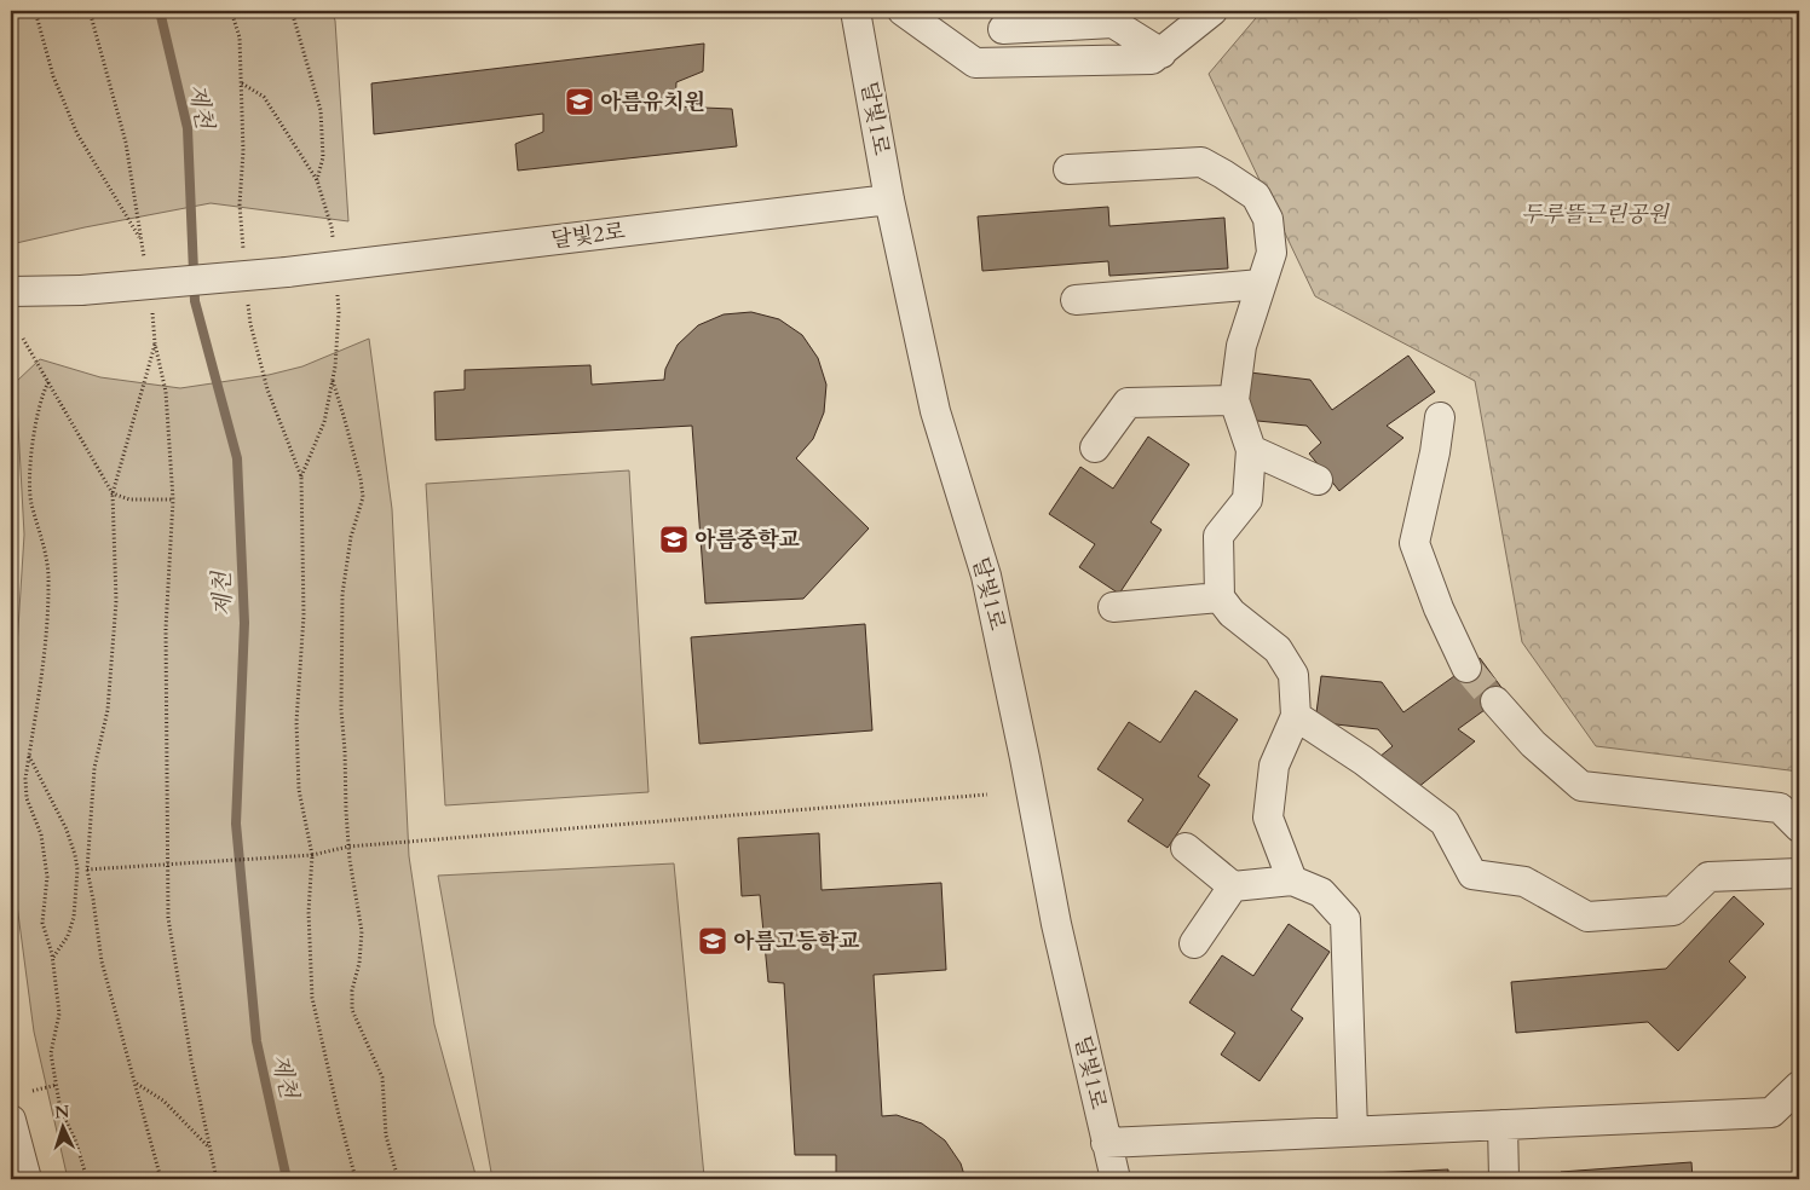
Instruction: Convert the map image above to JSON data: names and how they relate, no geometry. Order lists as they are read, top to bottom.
{
  "streets": {
    "street": ["달빛1로", "달빛2로"]
  },
  "crossings": [
    ["달빛1로", "달빛2로"]
  ],
  "water": ["제천"],
  "parks": ["두루뜰근린공원"],
  "places": {
    "school or university": ["아름유치원", "아름중학교", "아름고등학교"]
  },
  "north": "top"
}
